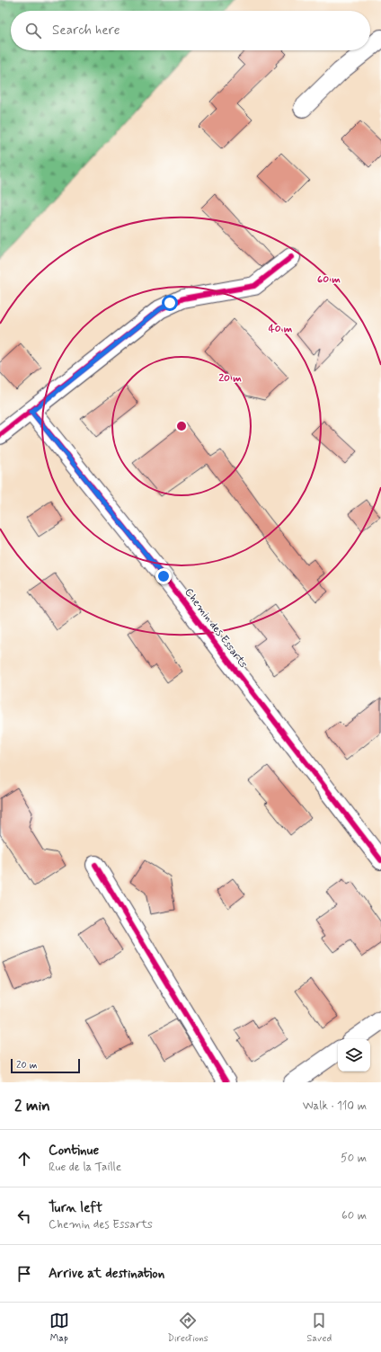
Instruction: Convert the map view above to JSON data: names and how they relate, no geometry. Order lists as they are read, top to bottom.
{
  "streets": {
    "street": ["Chemin des Essarts"]
  },
  "scale_bar": "20 m",
  "page": {
    "search": "Search here",
    "scale": "20 m",
    "heading": ["2 min", "Walk · 110 m"],
    "list": [
      ["Continue", "Rue de la Taille", "50 m"],
      ["Turn left", "Chemin des Essarts", "60 m"],
      "Arrive at destination"
    ],
    "nav": ["Map", "Directions", "Saved"]
  },
  "rings": ["60 m", "40 m", "20 m"]
}
